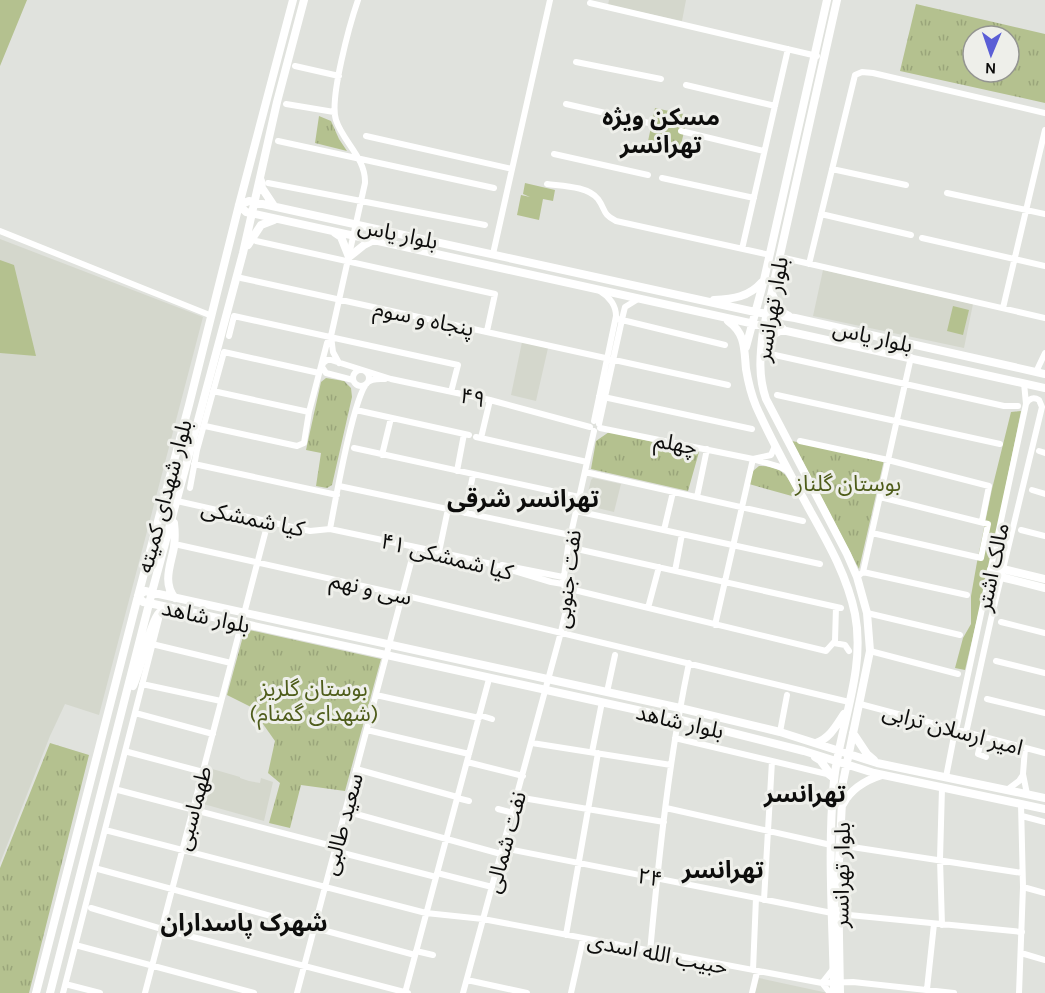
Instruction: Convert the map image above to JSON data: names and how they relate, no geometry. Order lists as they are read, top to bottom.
{
  "streets": {
    "main road": [
      "بلوار یاس",
      "بلوار تهرانسر",
      "بلوار شهدای کمیته",
      "بلوار شاهد"
    ],
    "street": [
      "پنجاه و سوم",
      "۴۹",
      "چهلم",
      "کیا شمشکی",
      "۴۱ کیا شمشکی",
      "مالک اشتر",
      "نفت جنوبی",
      "سی و نهم",
      "امیر ارسلان ترابی",
      "طهماسبی",
      "سعید طالبی",
      "نفت شمالی",
      "۲۴",
      "حبیب الله اسدی"
    ]
  },
  "crossings": [
    ["بلوار یاس", "بلوار تهرانسر"],
    ["بلوار یاس", "بلوار شهدای کمیته"],
    ["بلوار یاس", "مالک اشتر"],
    ["بلوار تهرانسر", "چهلم"],
    ["بلوار تهرانسر", "سی و نهم"],
    ["بلوار تهرانسر", "بلوار شاهد"],
    ["بلوار تهرانسر", "امیر ارسلان ترابی"],
    ["بلوار تهرانسر", "۲۴"],
    ["بلوار تهرانسر", "حبیب الله اسدی"],
    ["پنجاه و سوم", "نفت جنوبی"],
    ["۴۹", "چهلم"],
    ["۴۹", "نفت جنوبی"],
    ["چهلم", "نفت جنوبی"],
    ["بلوار شهدای کمیته", "کیا شمشکی"],
    ["بلوار شهدای کمیته", "بلوار شاهد"],
    ["کیا شمشکی", "۴۱ کیا شمشکی"],
    ["۴۱ کیا شمشکی", "نفت جنوبی"],
    ["۴۱ کیا شمشکی", "سعید طالبی"],
    ["مالک اشتر", "بلوار شاهد"],
    ["مالک اشتر", "امیر ارسلان ترابی"],
    ["نفت جنوبی", "سی و نهم"],
    ["نفت جنوبی", "بلوار شاهد"],
    ["نفت جنوبی", "نفت شمالی"],
    ["سی و نهم", "سعید طالبی"],
    ["بلوار شاهد", "طهماسبی"],
    ["بلوار شاهد", "سعید طالبی"],
    ["بلوار شاهد", "نفت شمالی"],
    ["طهماسبی", "حبیب الله اسدی"],
    ["سعید طالبی", "۲۴"],
    ["سعید طالبی", "حبیب الله اسدی"],
    ["نفت شمالی", "۲۴"],
    ["نفت شمالی", "حبیب الله اسدی"]
  ],
  "districts": [
    "مسکن ویژه تهرانسر",
    "تهرانسر شرقی",
    "تهرانسر",
    "تهرانسر",
    "شهرک پاسداران"
  ],
  "parks": ["بوستان گلناز", "بوستان گلریز (شهدای گمنام)"],
  "north": "bottom"
}
